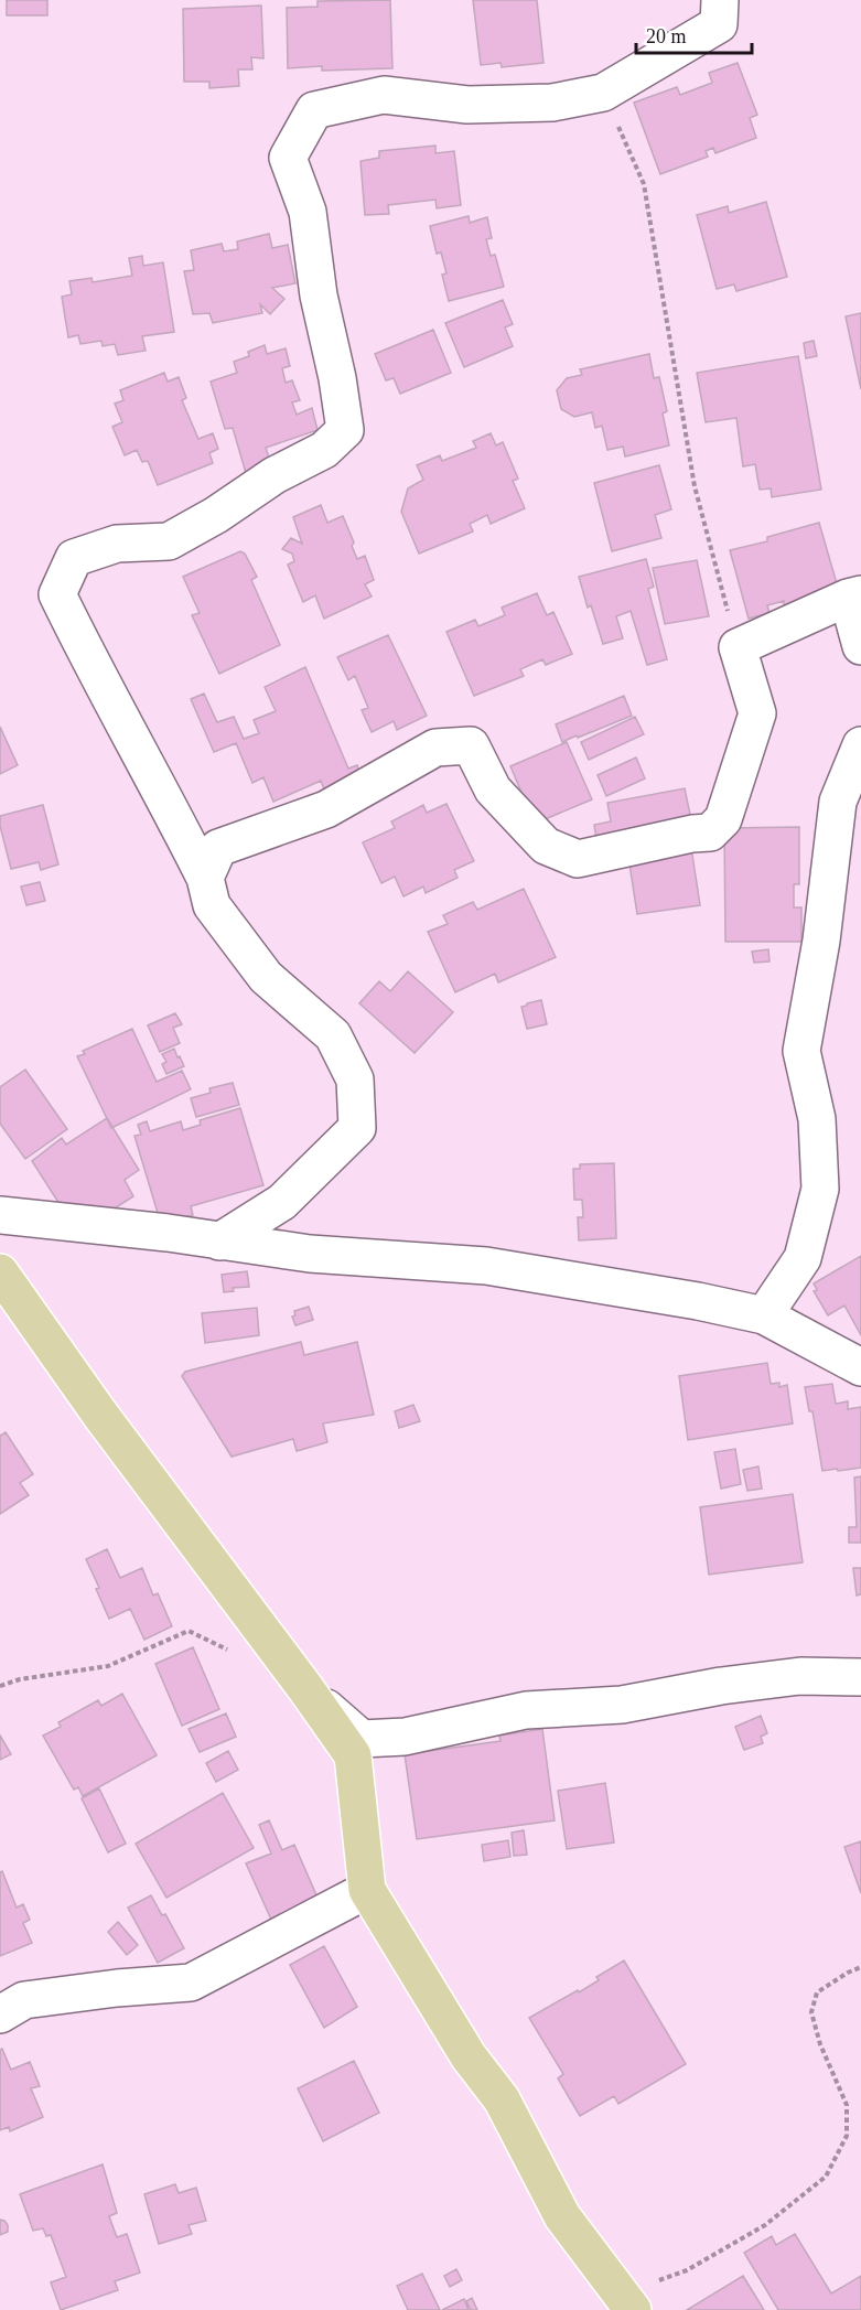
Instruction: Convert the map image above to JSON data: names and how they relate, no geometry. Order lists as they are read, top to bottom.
{
  "scale_bar": "20 m"
}
